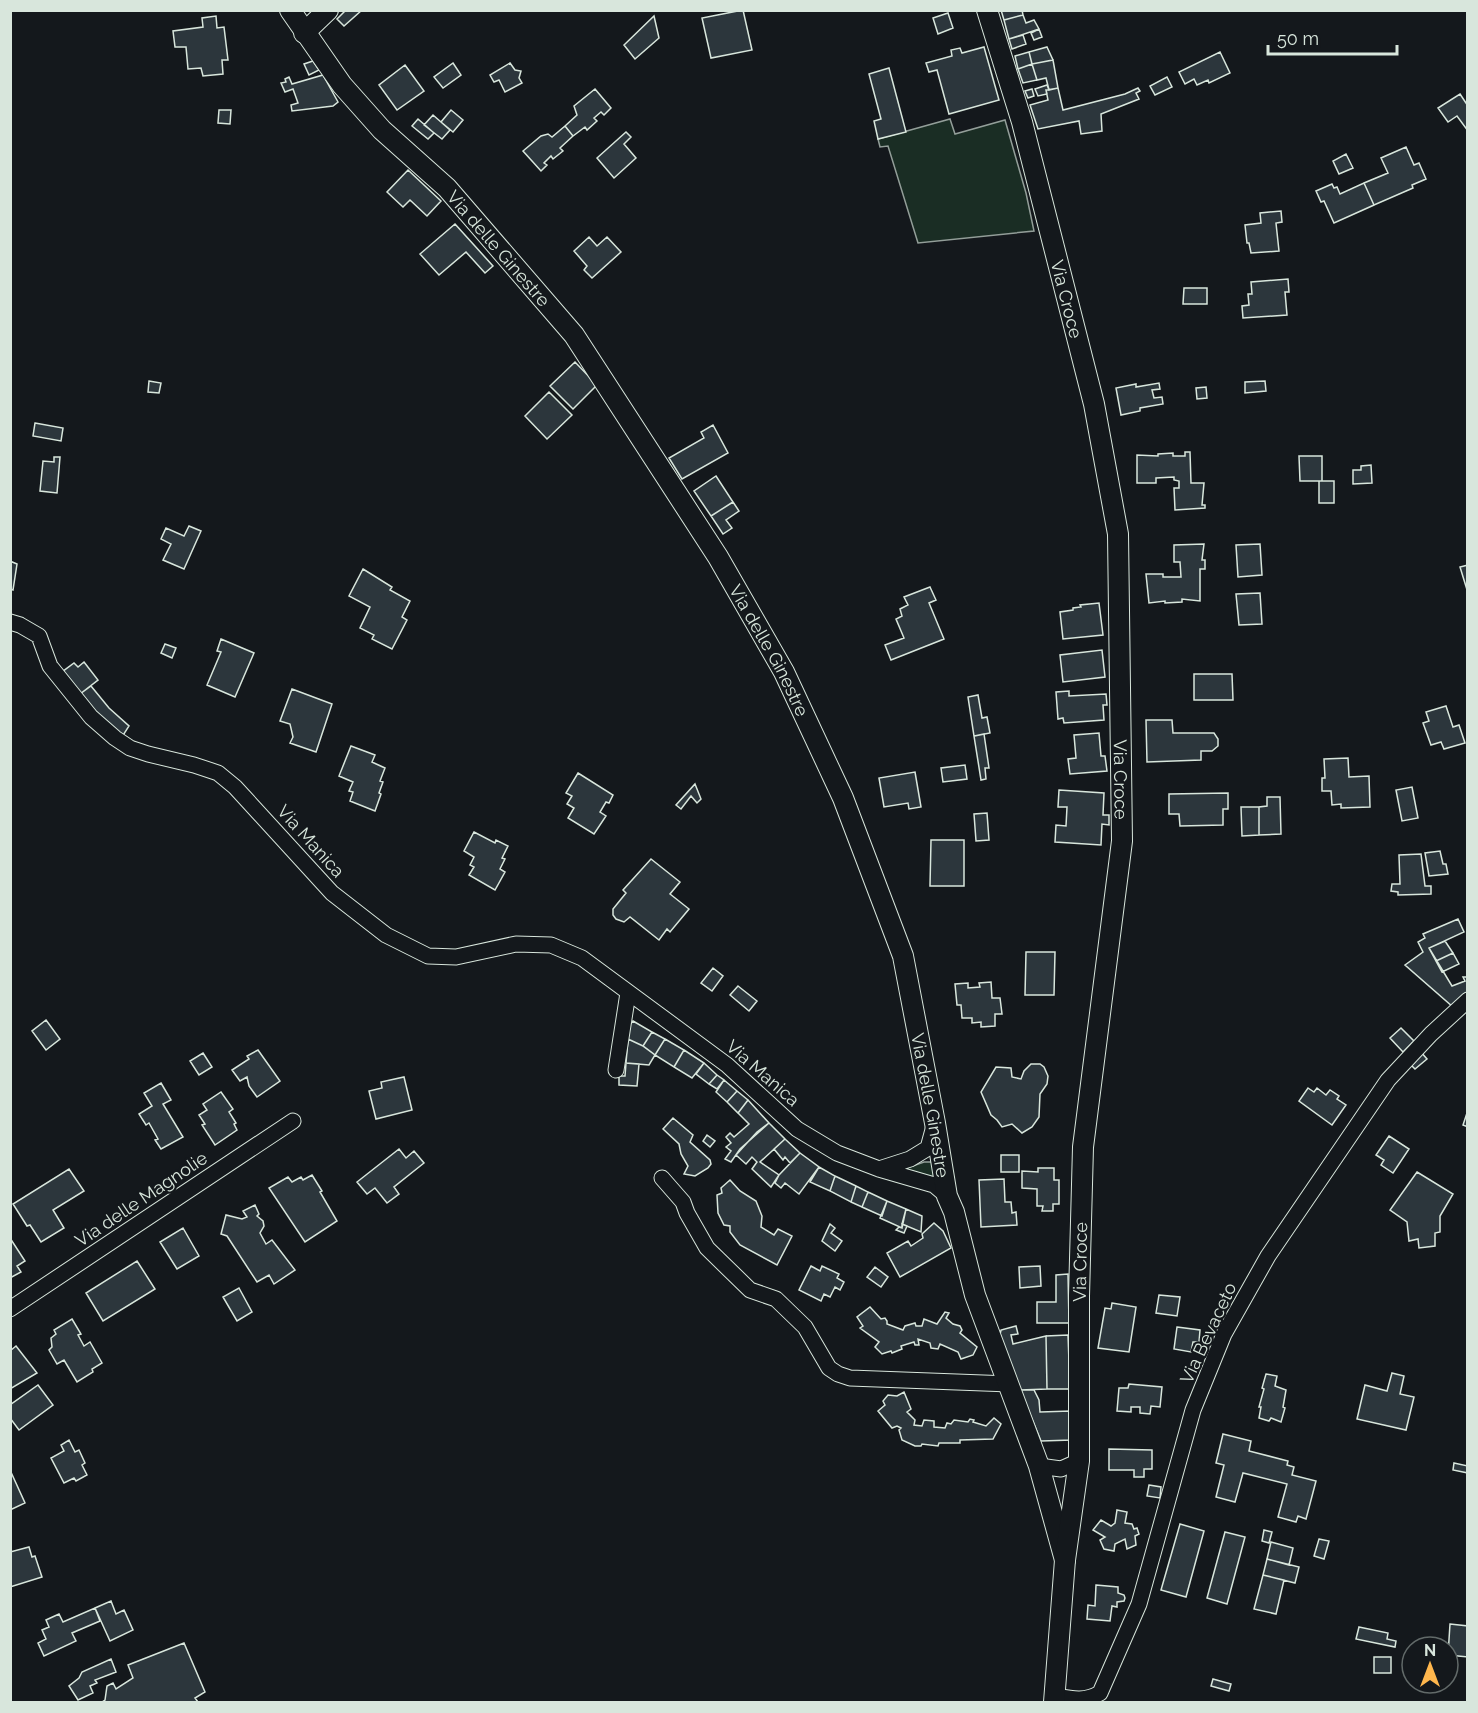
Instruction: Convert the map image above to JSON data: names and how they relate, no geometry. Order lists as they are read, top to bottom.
{
  "streets": {
    "street": [
      "Via delle Ginestre",
      "Via Croce",
      "Via Manica",
      "Via delle Magnolie",
      "Via Bevaceto"
    ]
  },
  "crossings": [
    ["Via delle Ginestre", "Via Croce"],
    ["Via delle Ginestre", "Via Manica"],
    ["Via Croce", "Via Bevaceto"]
  ],
  "scale_bar": "50 m",
  "north": "top"
}
